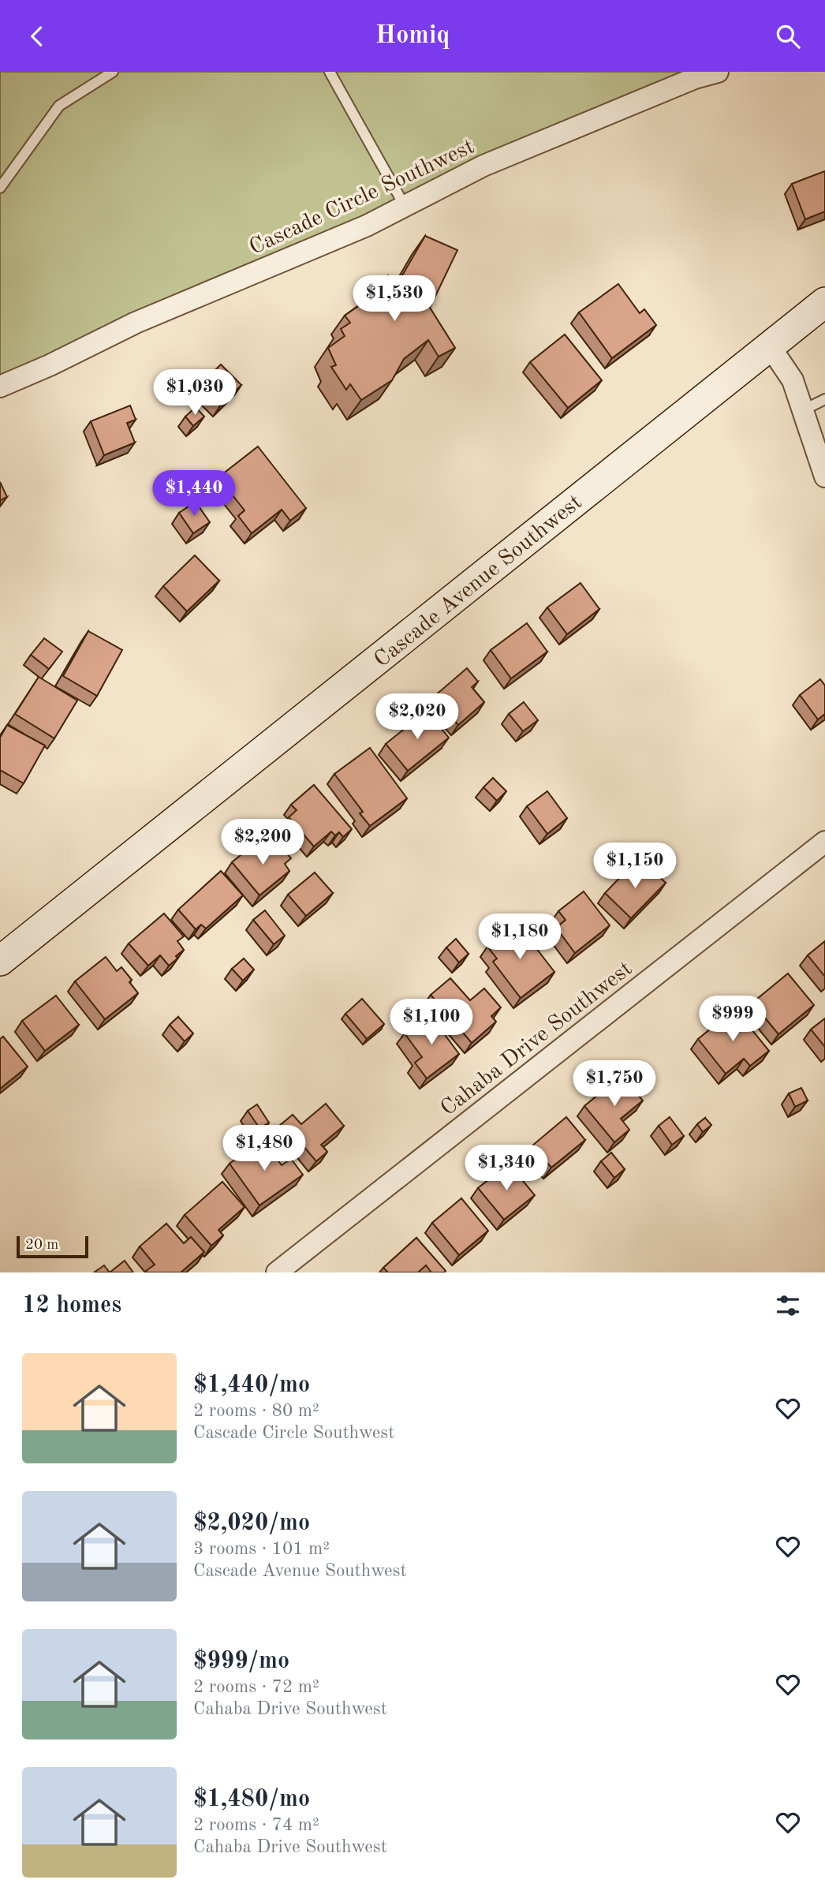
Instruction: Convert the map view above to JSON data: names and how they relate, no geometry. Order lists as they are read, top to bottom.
{
  "streets": {
    "main road": ["Cascade Avenue Southwest"],
    "street": ["Cascade Circle Southwest", "Cahaba Drive Southwest"]
  },
  "scale_bar": "20 m",
  "page": {
    "header": "Homiq",
    "price": [
      "$1,530",
      "$1,030",
      "$1,440",
      "$2,020",
      "$2,200",
      "$1,150",
      "$1,180",
      "$999",
      "$1,100",
      "$1,750",
      "$1,480",
      "$1,340"
    ],
    "scale": "20 m",
    "heading": "12 homes",
    "list": [
      {
        "name": "$1,440/mo",
        "note": "2 rooms · 80 m² · Cascade Circle Southwest"
      },
      {
        "name": "$2,020/mo",
        "note": "3 rooms · 101 m² · Cascade Avenue Southwest"
      },
      {
        "name": "$999/mo",
        "note": "2 rooms · 72 m² · Cahaba Drive Southwest"
      },
      {
        "name": "$1,480/mo",
        "note": "2 rooms · 74 m² · Cahaba Drive Southwest"
      }
    ]
  }
}
